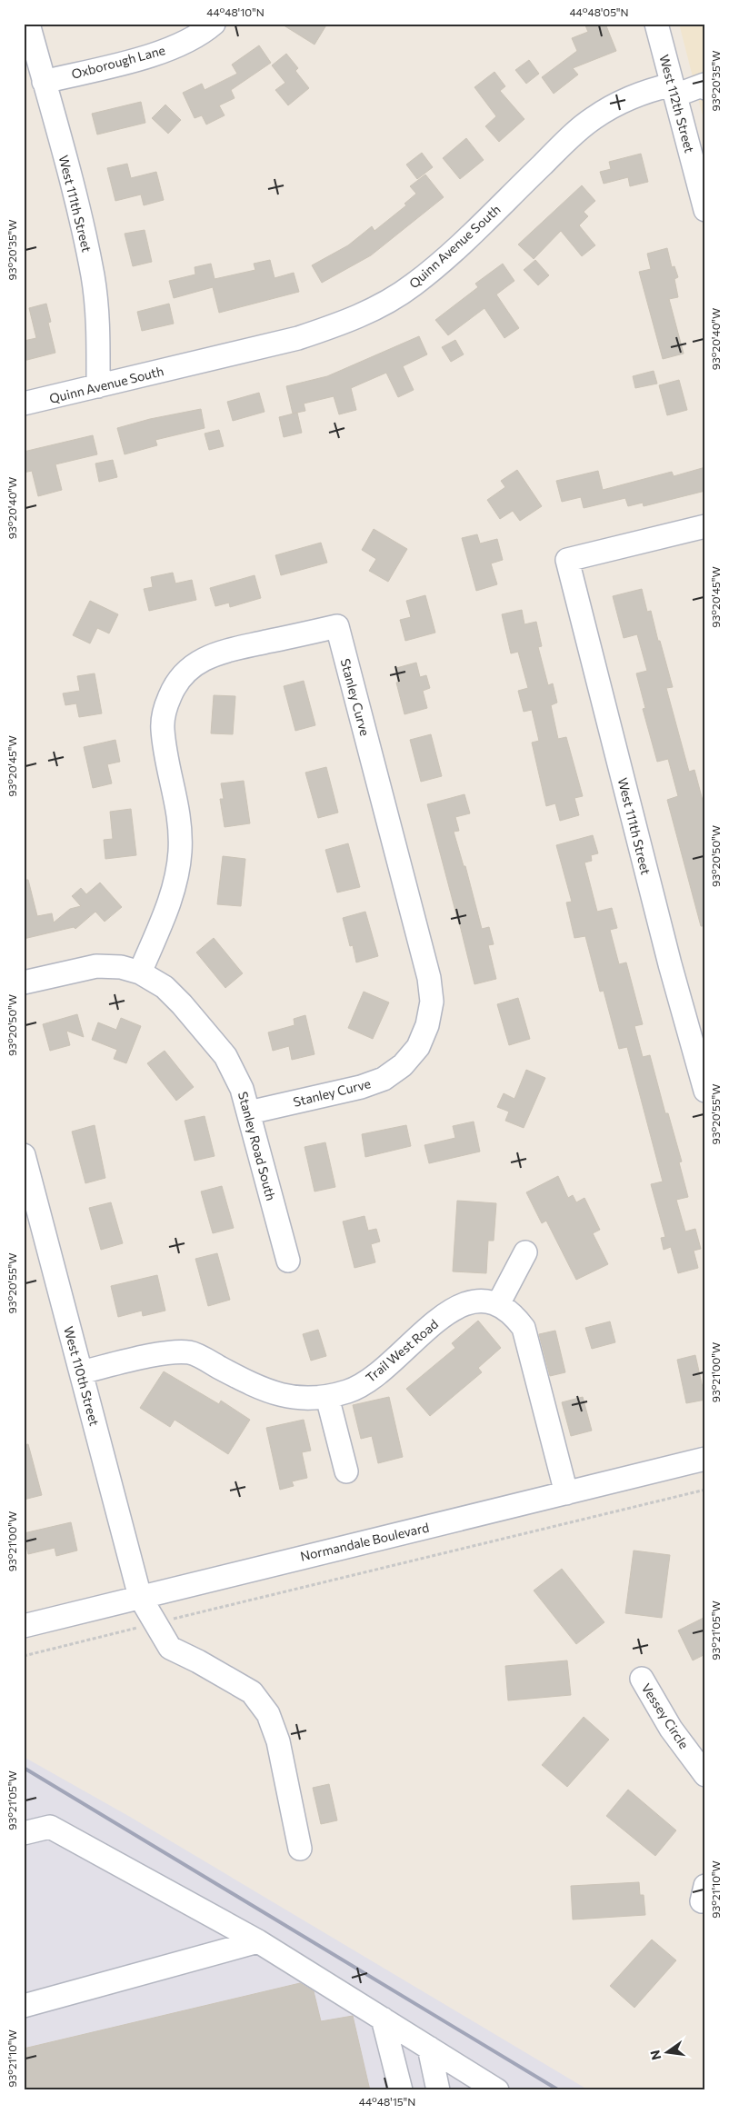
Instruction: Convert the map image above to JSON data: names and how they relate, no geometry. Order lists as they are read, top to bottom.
{
  "streets": {
    "street": [
      "Oxborough Lane",
      "West 112th Street",
      "West 111th Street",
      "Quinn Avenue South",
      "Stanley Curve",
      "Stanley Road South",
      "Trail West Road",
      "West 110th Street",
      "Normandale Boulevard",
      "Vessey Circle"
    ]
  },
  "crossings": [
    ["Oxborough Lane", "West 111th Street"],
    ["West 112th Street", "Quinn Avenue South"],
    ["West 111th Street", "Quinn Avenue South"],
    ["Stanley Curve", "Stanley Road South"],
    ["Trail West Road", "West 110th Street"],
    ["Trail West Road", "Normandale Boulevard"],
    ["West 110th Street", "Normandale Boulevard"]
  ],
  "north": "left",
  "coordinates": [
    "44°48'10\"N",
    "44°48'05\"N",
    "93°20'35\"W",
    "93°20'40\"W",
    "93°20'45\"W",
    "93°20'50\"W",
    "93°20'55\"W",
    "93°21'00\"W",
    "93°21'05\"W",
    "93°21'10\"W",
    "44°48'15\"N"
  ]
}
